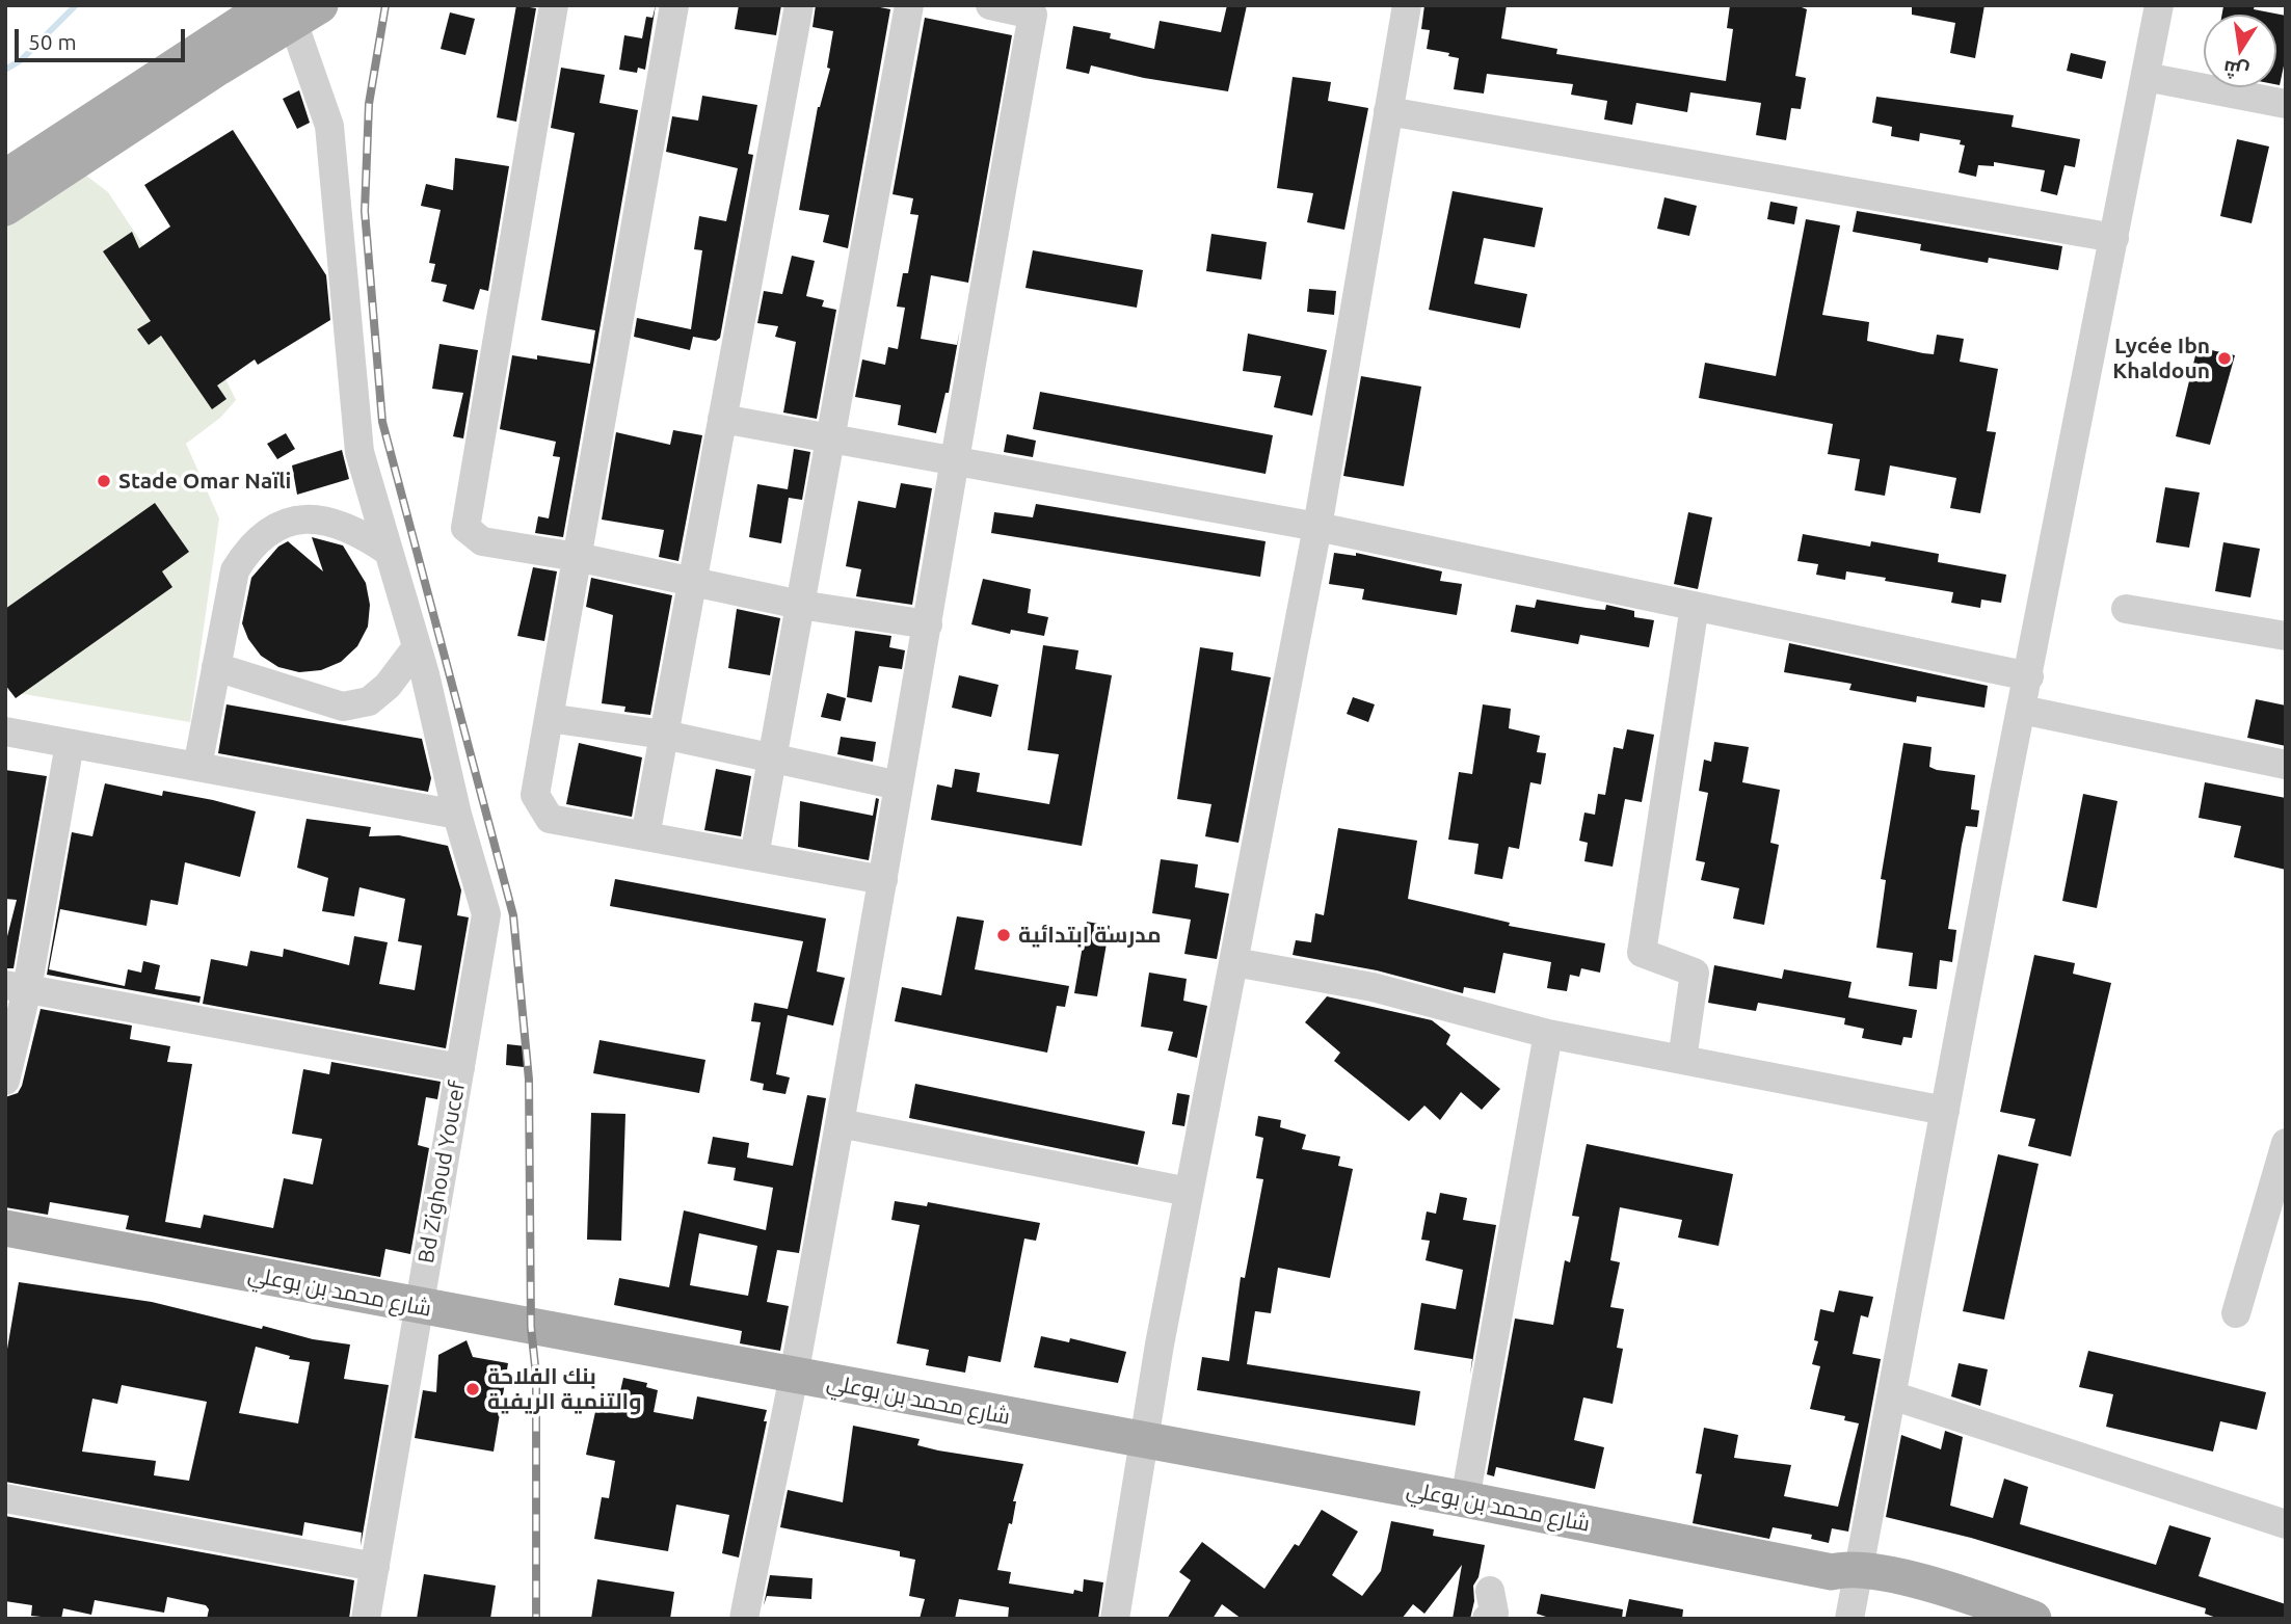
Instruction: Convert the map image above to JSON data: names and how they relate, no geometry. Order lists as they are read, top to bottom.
{
  "streets": {
    "main road": ["شارع محمد بن بوعلي"],
    "street": ["Bd Zighoud Youcef"]
  },
  "crossings": [
    ["Bd Zighoud Youcef", "شارع محمد بن بوعلي"]
  ],
  "places": [
    "Lycée Ibn Khaldoun",
    "Stade Omar Naïli",
    "مدرسة ابتدائية",
    "بنك الفلاحة والتنمية الريفية"
  ],
  "scale_bar": "50 m",
  "north": "bottom"
}
